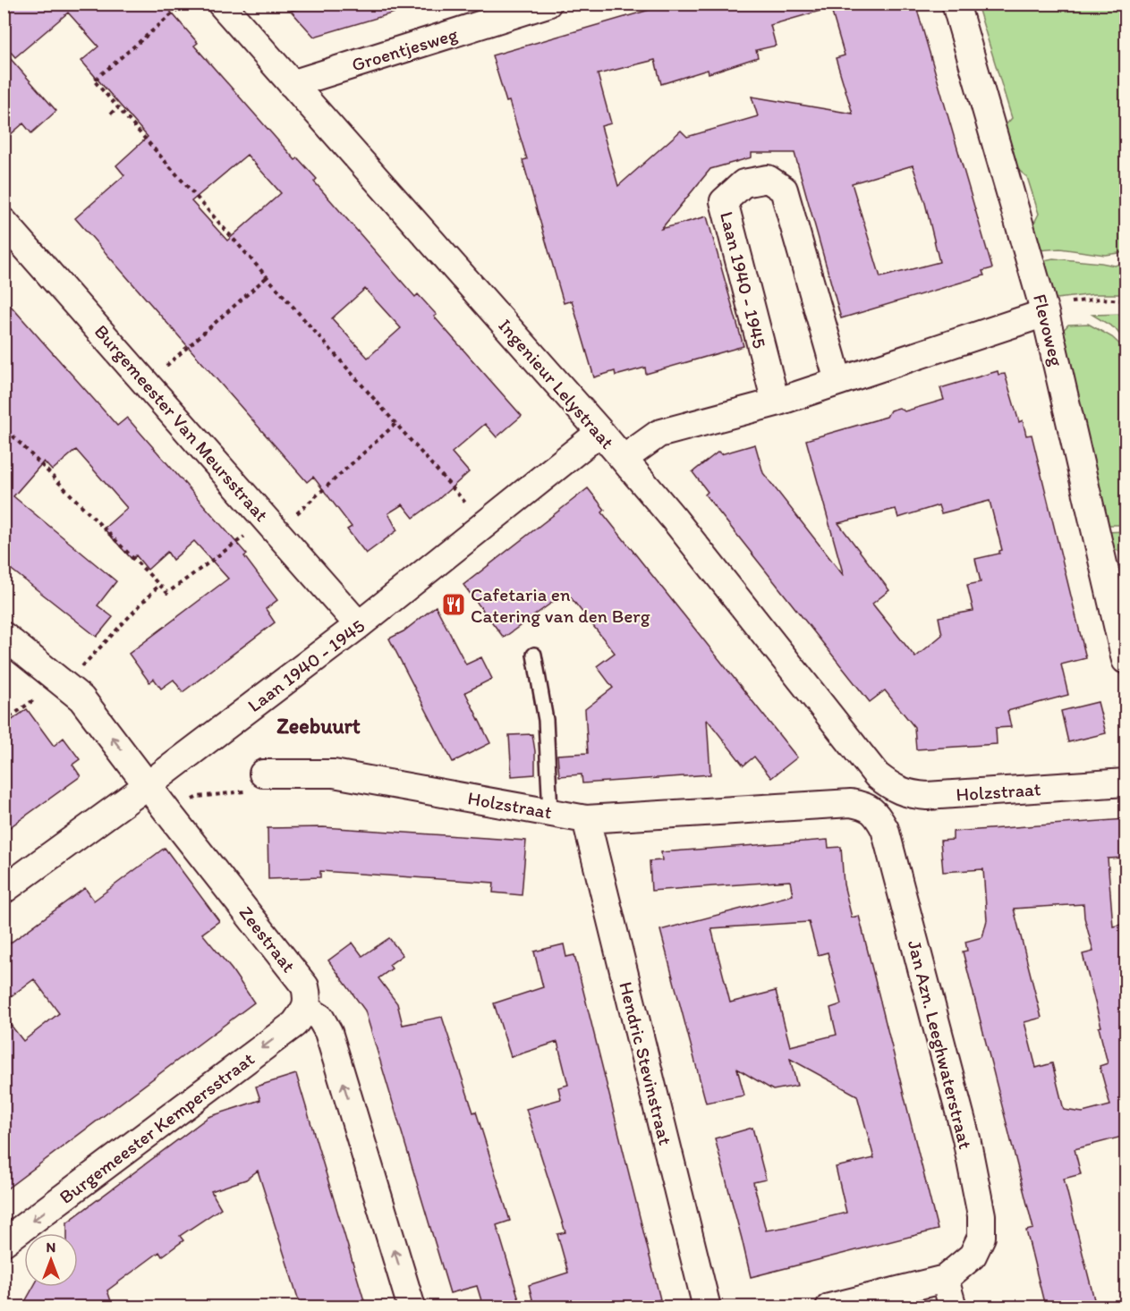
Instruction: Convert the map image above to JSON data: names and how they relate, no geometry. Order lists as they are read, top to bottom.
{
  "streets": {
    "street": [
      "Groentjesweg",
      "Laan 1940 - 1945",
      "Flevoweg",
      "Ingenieur Lelystraat",
      "Burgemeester Van Meursstraat",
      "Holzstraat",
      "Zeestraat",
      "Jan Azn. Leeghwaterstraat",
      "Hendric Stevinstraat",
      "Burgemeester Kempersstraat"
    ]
  },
  "crossings": [
    ["Groentjesweg", "Ingenieur Lelystraat"],
    ["Laan 1940 - 1945", "Ingenieur Lelystraat"],
    ["Laan 1940 - 1945", "Burgemeester Van Meursstraat"],
    ["Laan 1940 - 1945", "Zeestraat"],
    ["Ingenieur Lelystraat", "Holzstraat"],
    ["Holzstraat", "Jan Azn. Leeghwaterstraat"],
    ["Holzstraat", "Hendric Stevinstraat"],
    ["Zeestraat", "Burgemeester Kempersstraat"]
  ],
  "one_way": ["Burgemeester Kempersstraat"],
  "districts": ["Zeebuurt"],
  "places": {
    "restaurant": ["Cafetaria en Catering van den Berg"]
  },
  "north": "top"
}
